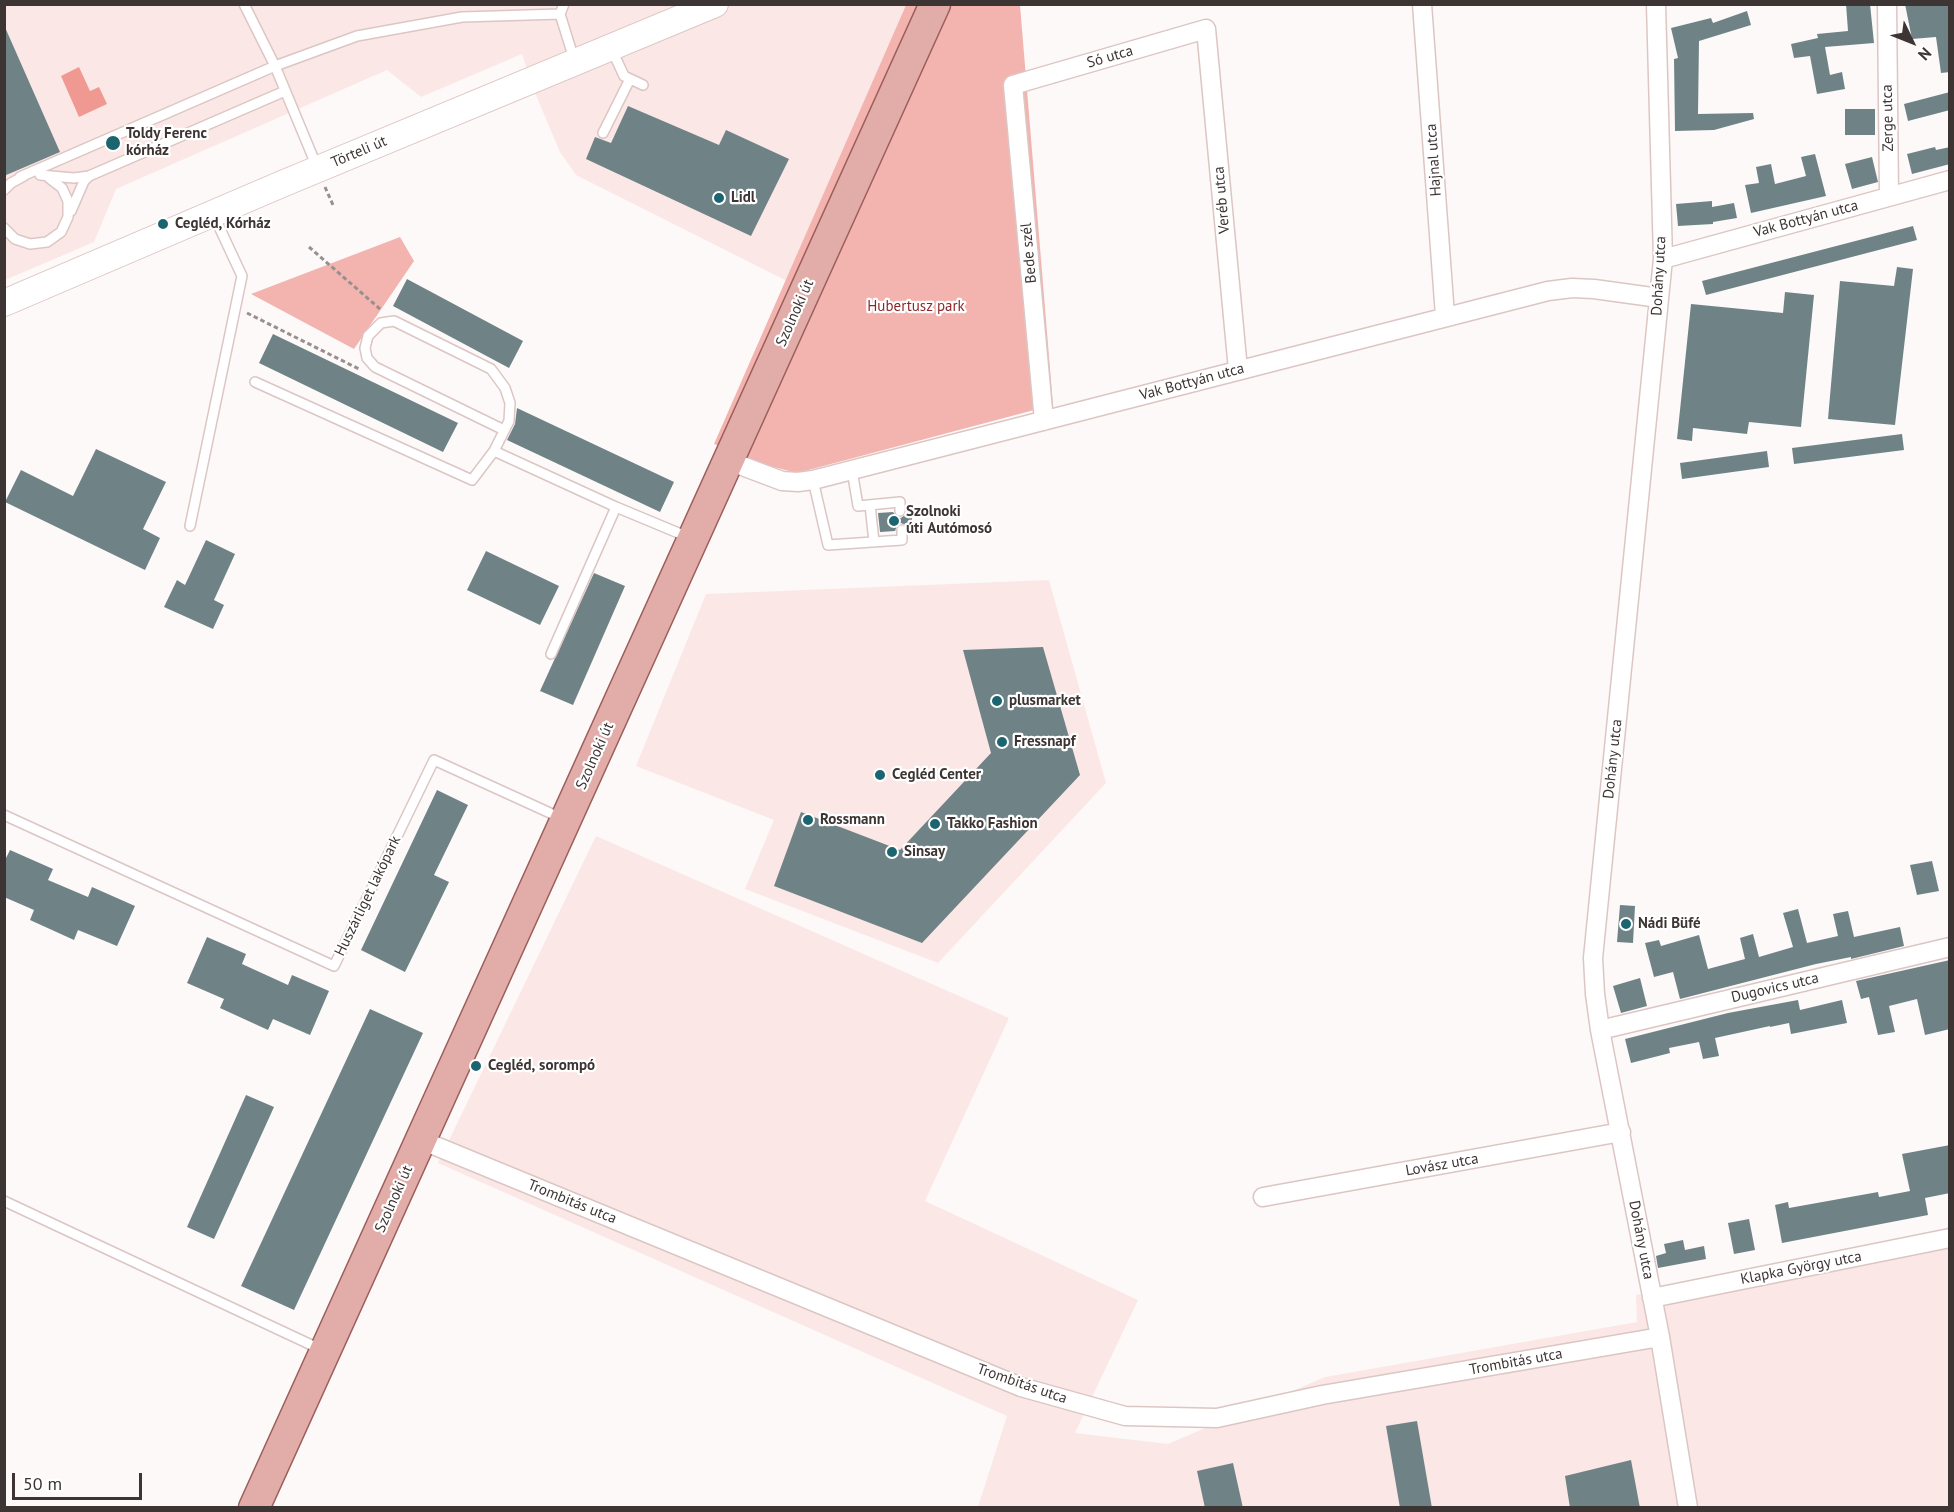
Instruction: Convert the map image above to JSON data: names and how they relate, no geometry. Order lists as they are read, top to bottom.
{
  "streets": {
    "main road": ["Törteli út", "Szolnoki út"],
    "street": [
      "Só utca",
      "Zerge utca",
      "Hajnal utca",
      "Veréb utca",
      "Vak Bottyán utca",
      "Bede szél",
      "Dohány utca",
      "Dugovics utca",
      "Lovász utca",
      "Trombitás utca",
      "Klapka György utca"
    ],
    "lane": ["Huszárliget lakópark"]
  },
  "crossings": [
    ["Só utca", "Veréb utca"],
    ["Só utca", "Bede szél"],
    ["Zerge utca", "Vak Bottyán utca"],
    ["Hajnal utca", "Vak Bottyán utca"],
    ["Veréb utca", "Vak Bottyán utca"],
    ["Vak Bottyán utca", "Bede szél"],
    ["Vak Bottyán utca", "Dohány utca"],
    ["Vak Bottyán utca", "Szolnoki út"],
    ["Dohány utca", "Dugovics utca"],
    ["Dohány utca", "Lovász utca"],
    ["Dohány utca", "Trombitás utca"],
    ["Dohány utca", "Klapka György utca"],
    ["Szolnoki út", "Huszárliget lakópark"],
    ["Szolnoki út", "Trombitás utca"]
  ],
  "parks": ["Hubertusz park"],
  "places": [
    "Toldy Ferenc kórház",
    "Lidl",
    "Cegléd, Kórház",
    "Szolnoki úti Autómosó",
    "plusmarket",
    "Fressnapf",
    "Cegléd Center",
    "Rossmann",
    "Takko Fashion",
    "Sinsay",
    "Nádi Büfé",
    "Cegléd, sorompó"
  ],
  "scale_bar": "50 m",
  "north": "bottom right"
}
